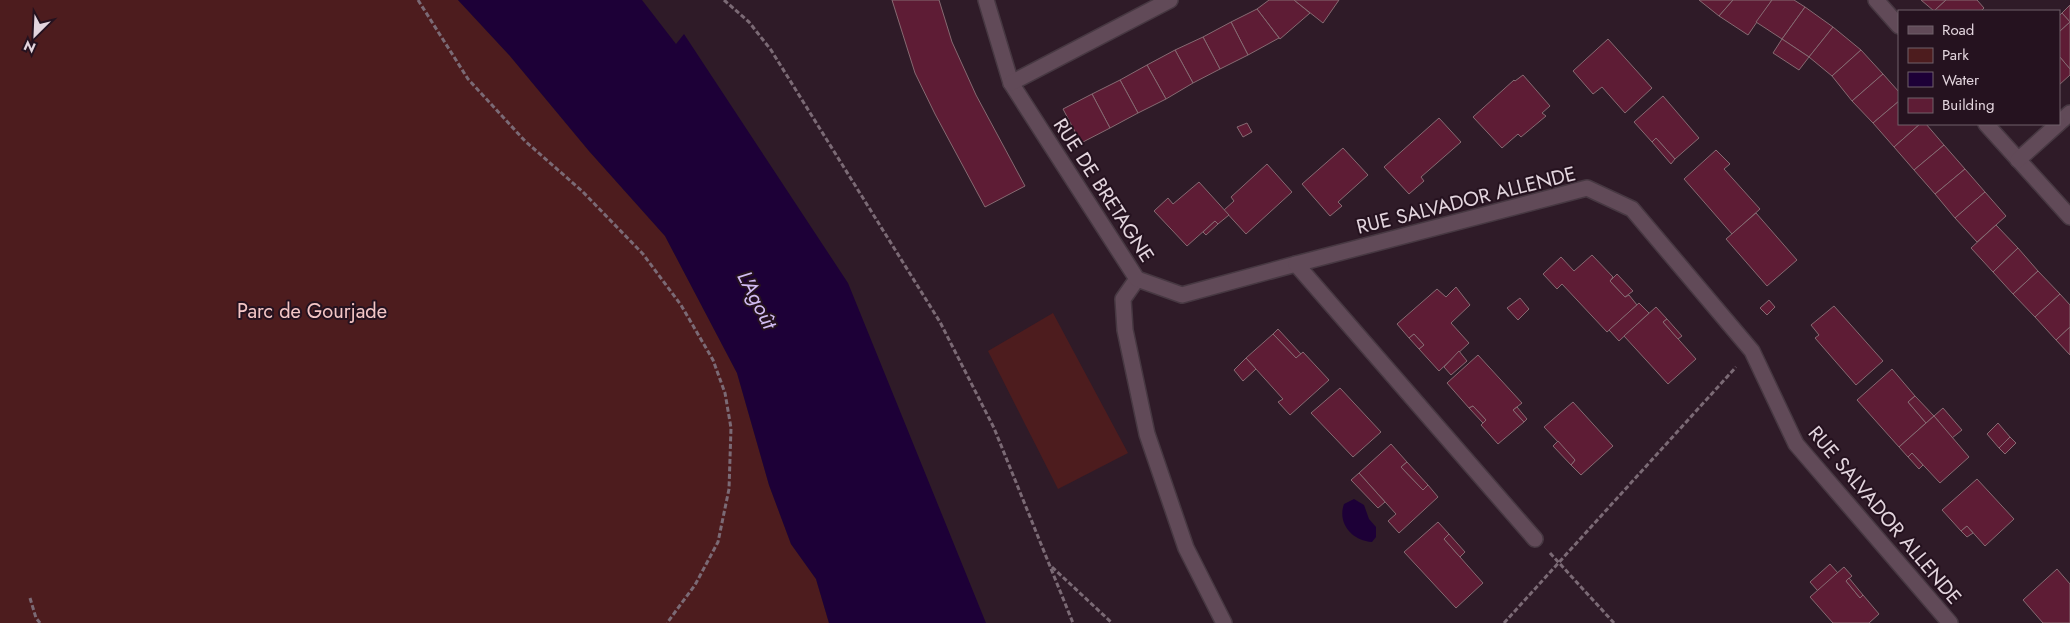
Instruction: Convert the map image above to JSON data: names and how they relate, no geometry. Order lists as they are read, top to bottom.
{
  "streets": {
    "street": ["RUE DE BRETAGNE", "RUE SALVADOR ALLENDE"]
  },
  "crossings": [
    ["RUE DE BRETAGNE", "RUE SALVADOR ALLENDE"]
  ],
  "water": ["L'Agoût"],
  "parks": ["Parc de Gourjade"],
  "legend": [
    "Road",
    "Park",
    "Water",
    "Building"
  ],
  "north": "bottom left"
}
